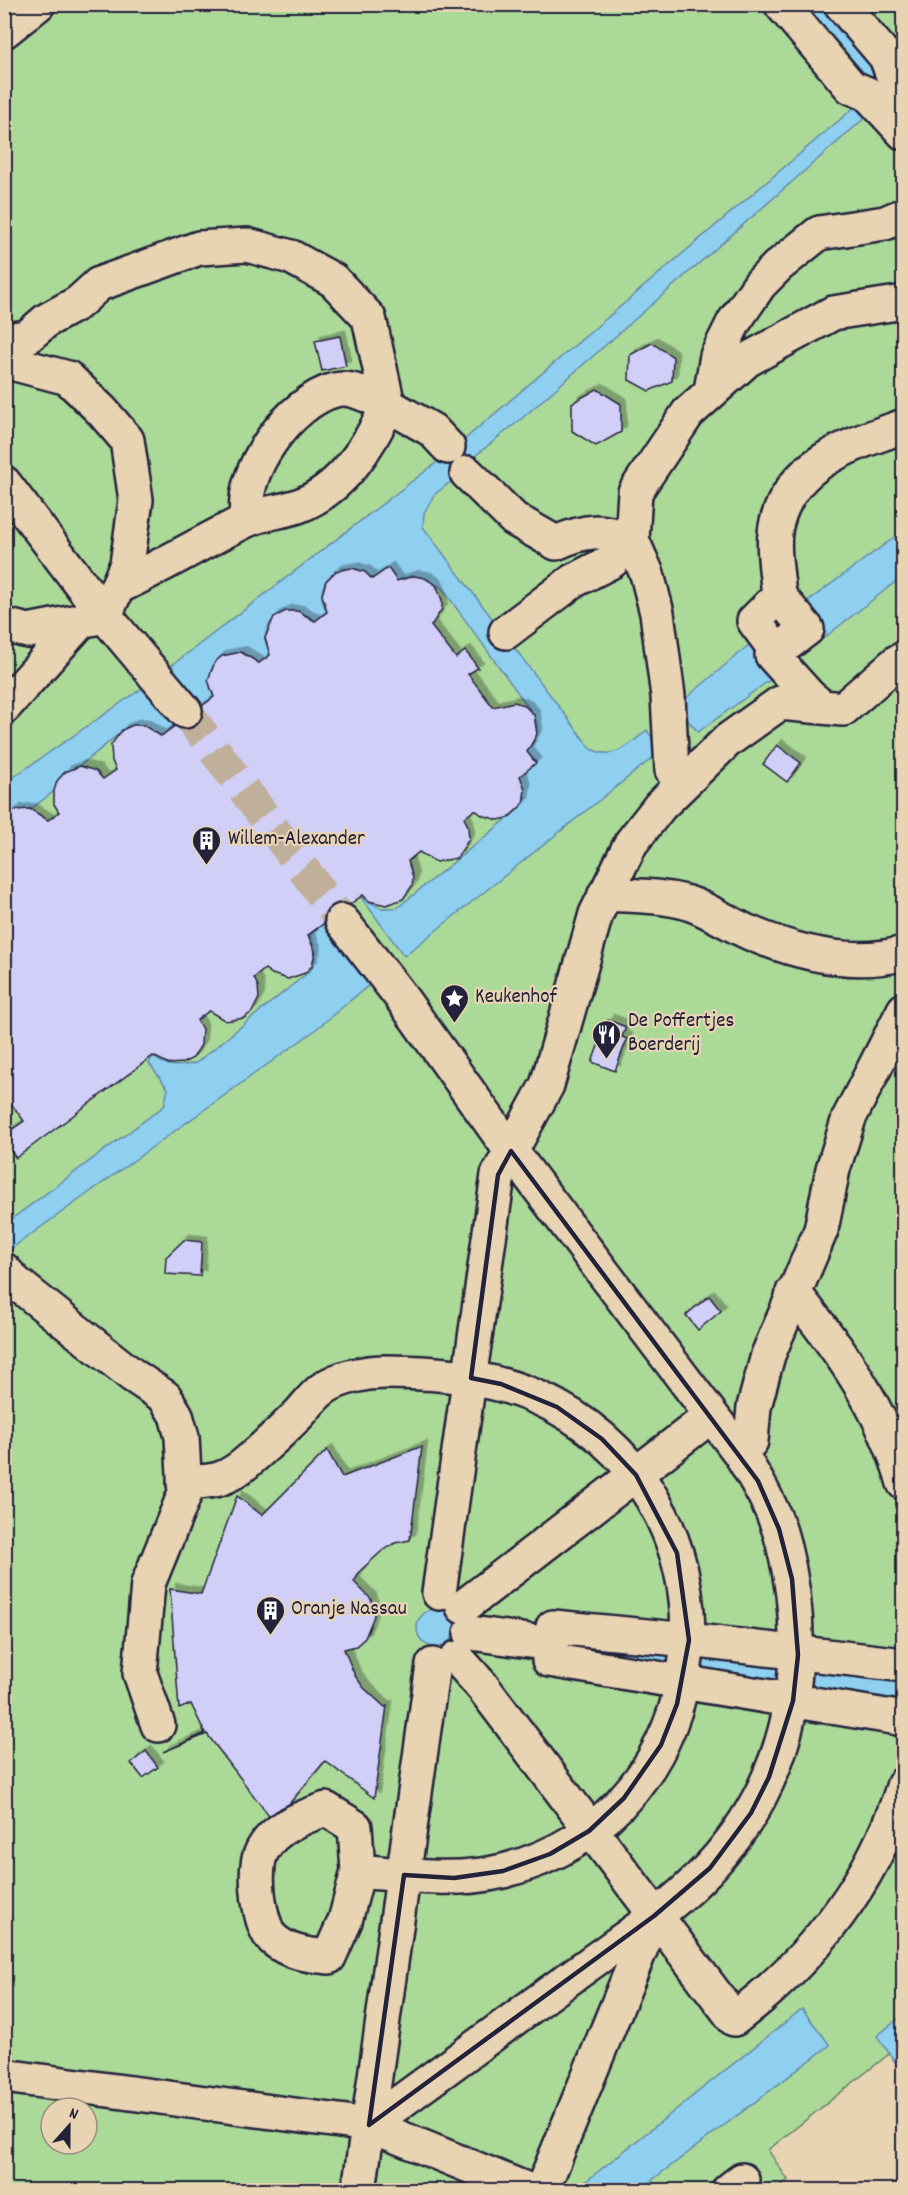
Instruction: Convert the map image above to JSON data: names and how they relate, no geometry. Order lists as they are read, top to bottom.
{
  "places": {
    "building": ["Willem-Alexander", "Oranje Nassau"],
    "place": ["Keukenhof"],
    "restaurant": ["De Poffertjes Boerderij"]
  },
  "north": "top"
}
